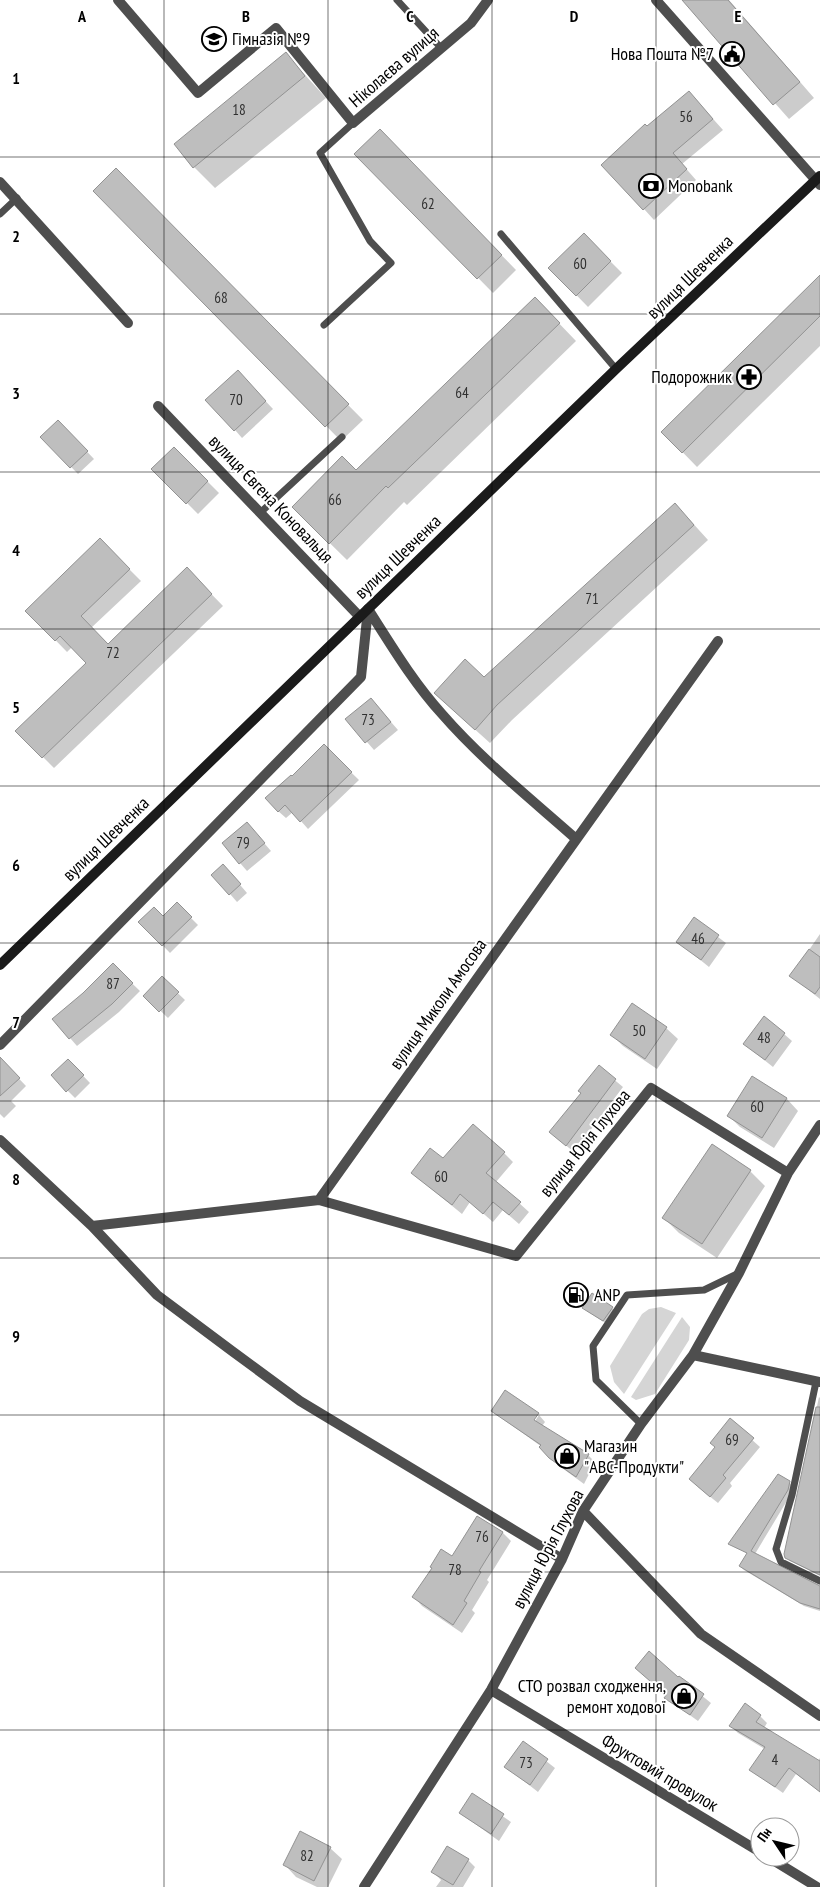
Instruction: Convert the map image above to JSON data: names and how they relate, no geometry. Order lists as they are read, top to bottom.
{
  "streets": {
    "main road": ["вулиця Шевченка"],
    "street": [
      "Ніколаєва вулиця",
      "вулиця Євгена Коновальця",
      "вулиця Миколи Амосова",
      "вулиця Юрія Глухова",
      "Фруктовий провулок"
    ]
  },
  "crossings": [
    ["вулиця Шевченка", "вулиця Євгена Коновальця"],
    ["вулиця Миколи Амосова", "вулиця Юрія Глухова"],
    ["вулиця Юрія Глухова", "Фруктовий провулок"]
  ],
  "places": {
    "school or university": ["Гімназія №9"],
    "public building": ["Нова Пошта №7"],
    "bank": ["Monobank"],
    "pharmacy": ["Подорожник"],
    "fuel station": ["ANP"],
    "shop": ["Магазин \"ABC-Продукти\"", "СТО розвал сходження, ремонт ходової"]
  },
  "house_numbers": [
    "18",
    "56",
    "62",
    "60",
    "68",
    "64",
    "70",
    "66",
    "71",
    "72",
    "73",
    "79",
    "46",
    "87",
    "50",
    "48",
    "60",
    "60",
    "69",
    "76",
    "78",
    "4",
    "73",
    "82"
  ],
  "north": "top left",
  "grid": {
    "columns": [
      "A",
      "B",
      "C",
      "D",
      "E"
    ],
    "rows": [
      "1",
      "2",
      "3",
      "4",
      "5",
      "6",
      "7",
      "8",
      "9"
    ]
  }
}
